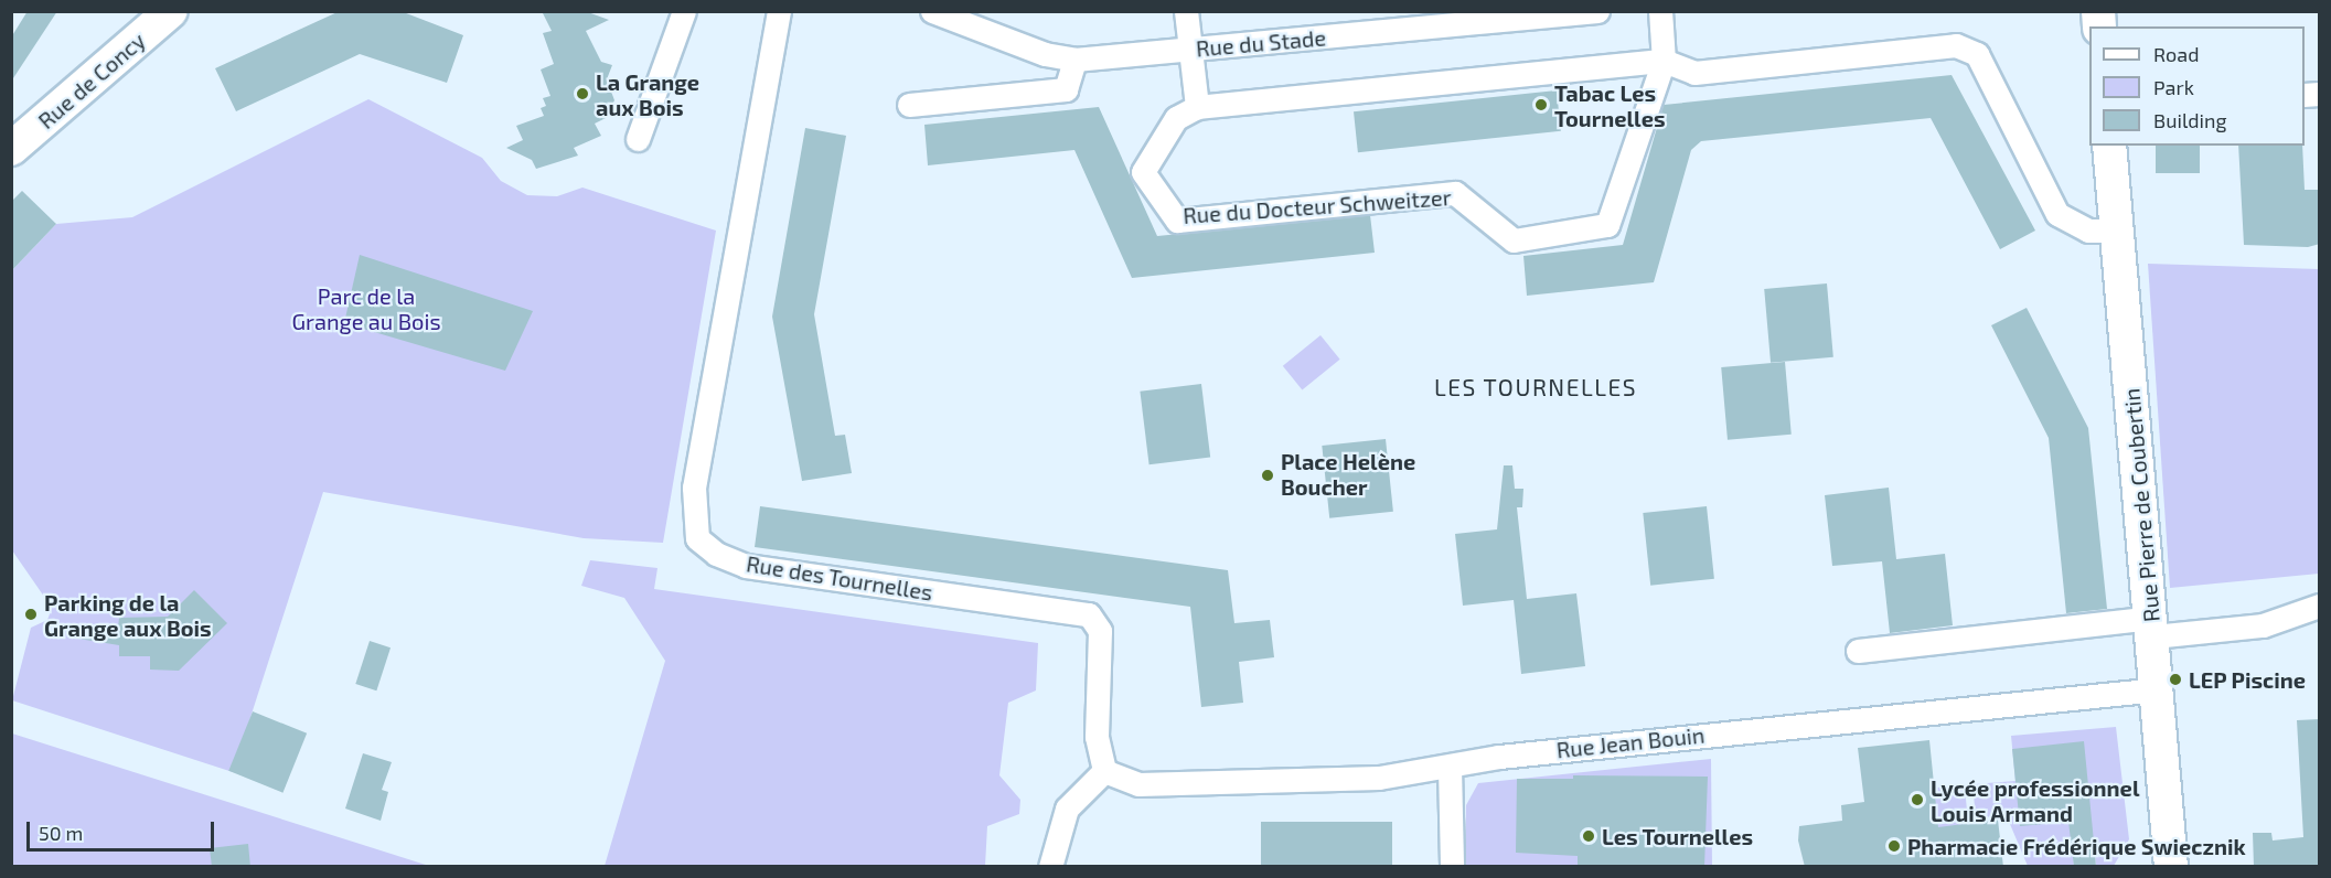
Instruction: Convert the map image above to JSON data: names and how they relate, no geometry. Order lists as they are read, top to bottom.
{
  "streets": {
    "street": [
      "Rue du Stade",
      "Rue de Concy",
      "Rue du Docteur Schweitzer",
      "Rue Pierre de Coubertin",
      "Rue des Tournelles",
      "Rue Jean Bouin"
    ]
  },
  "crossings": [
    ["Rue Pierre de Coubertin", "Rue Jean Bouin"],
    ["Rue des Tournelles", "Rue Jean Bouin"]
  ],
  "districts": ["LES TOURNELLES"],
  "parks": ["Parc de la Grange au Bois"],
  "places": [
    "La Grange aux Bois",
    "Tabac Les Tournelles",
    "Place Helène Boucher",
    "Parking de la Grange aux Bois",
    "LEP Piscine",
    "Lycée professionnel Louis Armand",
    "Les Tournelles",
    "Pharmacie Frédérique Swiecznik"
  ],
  "legend": ["Road", "Park", "Building"],
  "scale_bar": "50 m"
}
